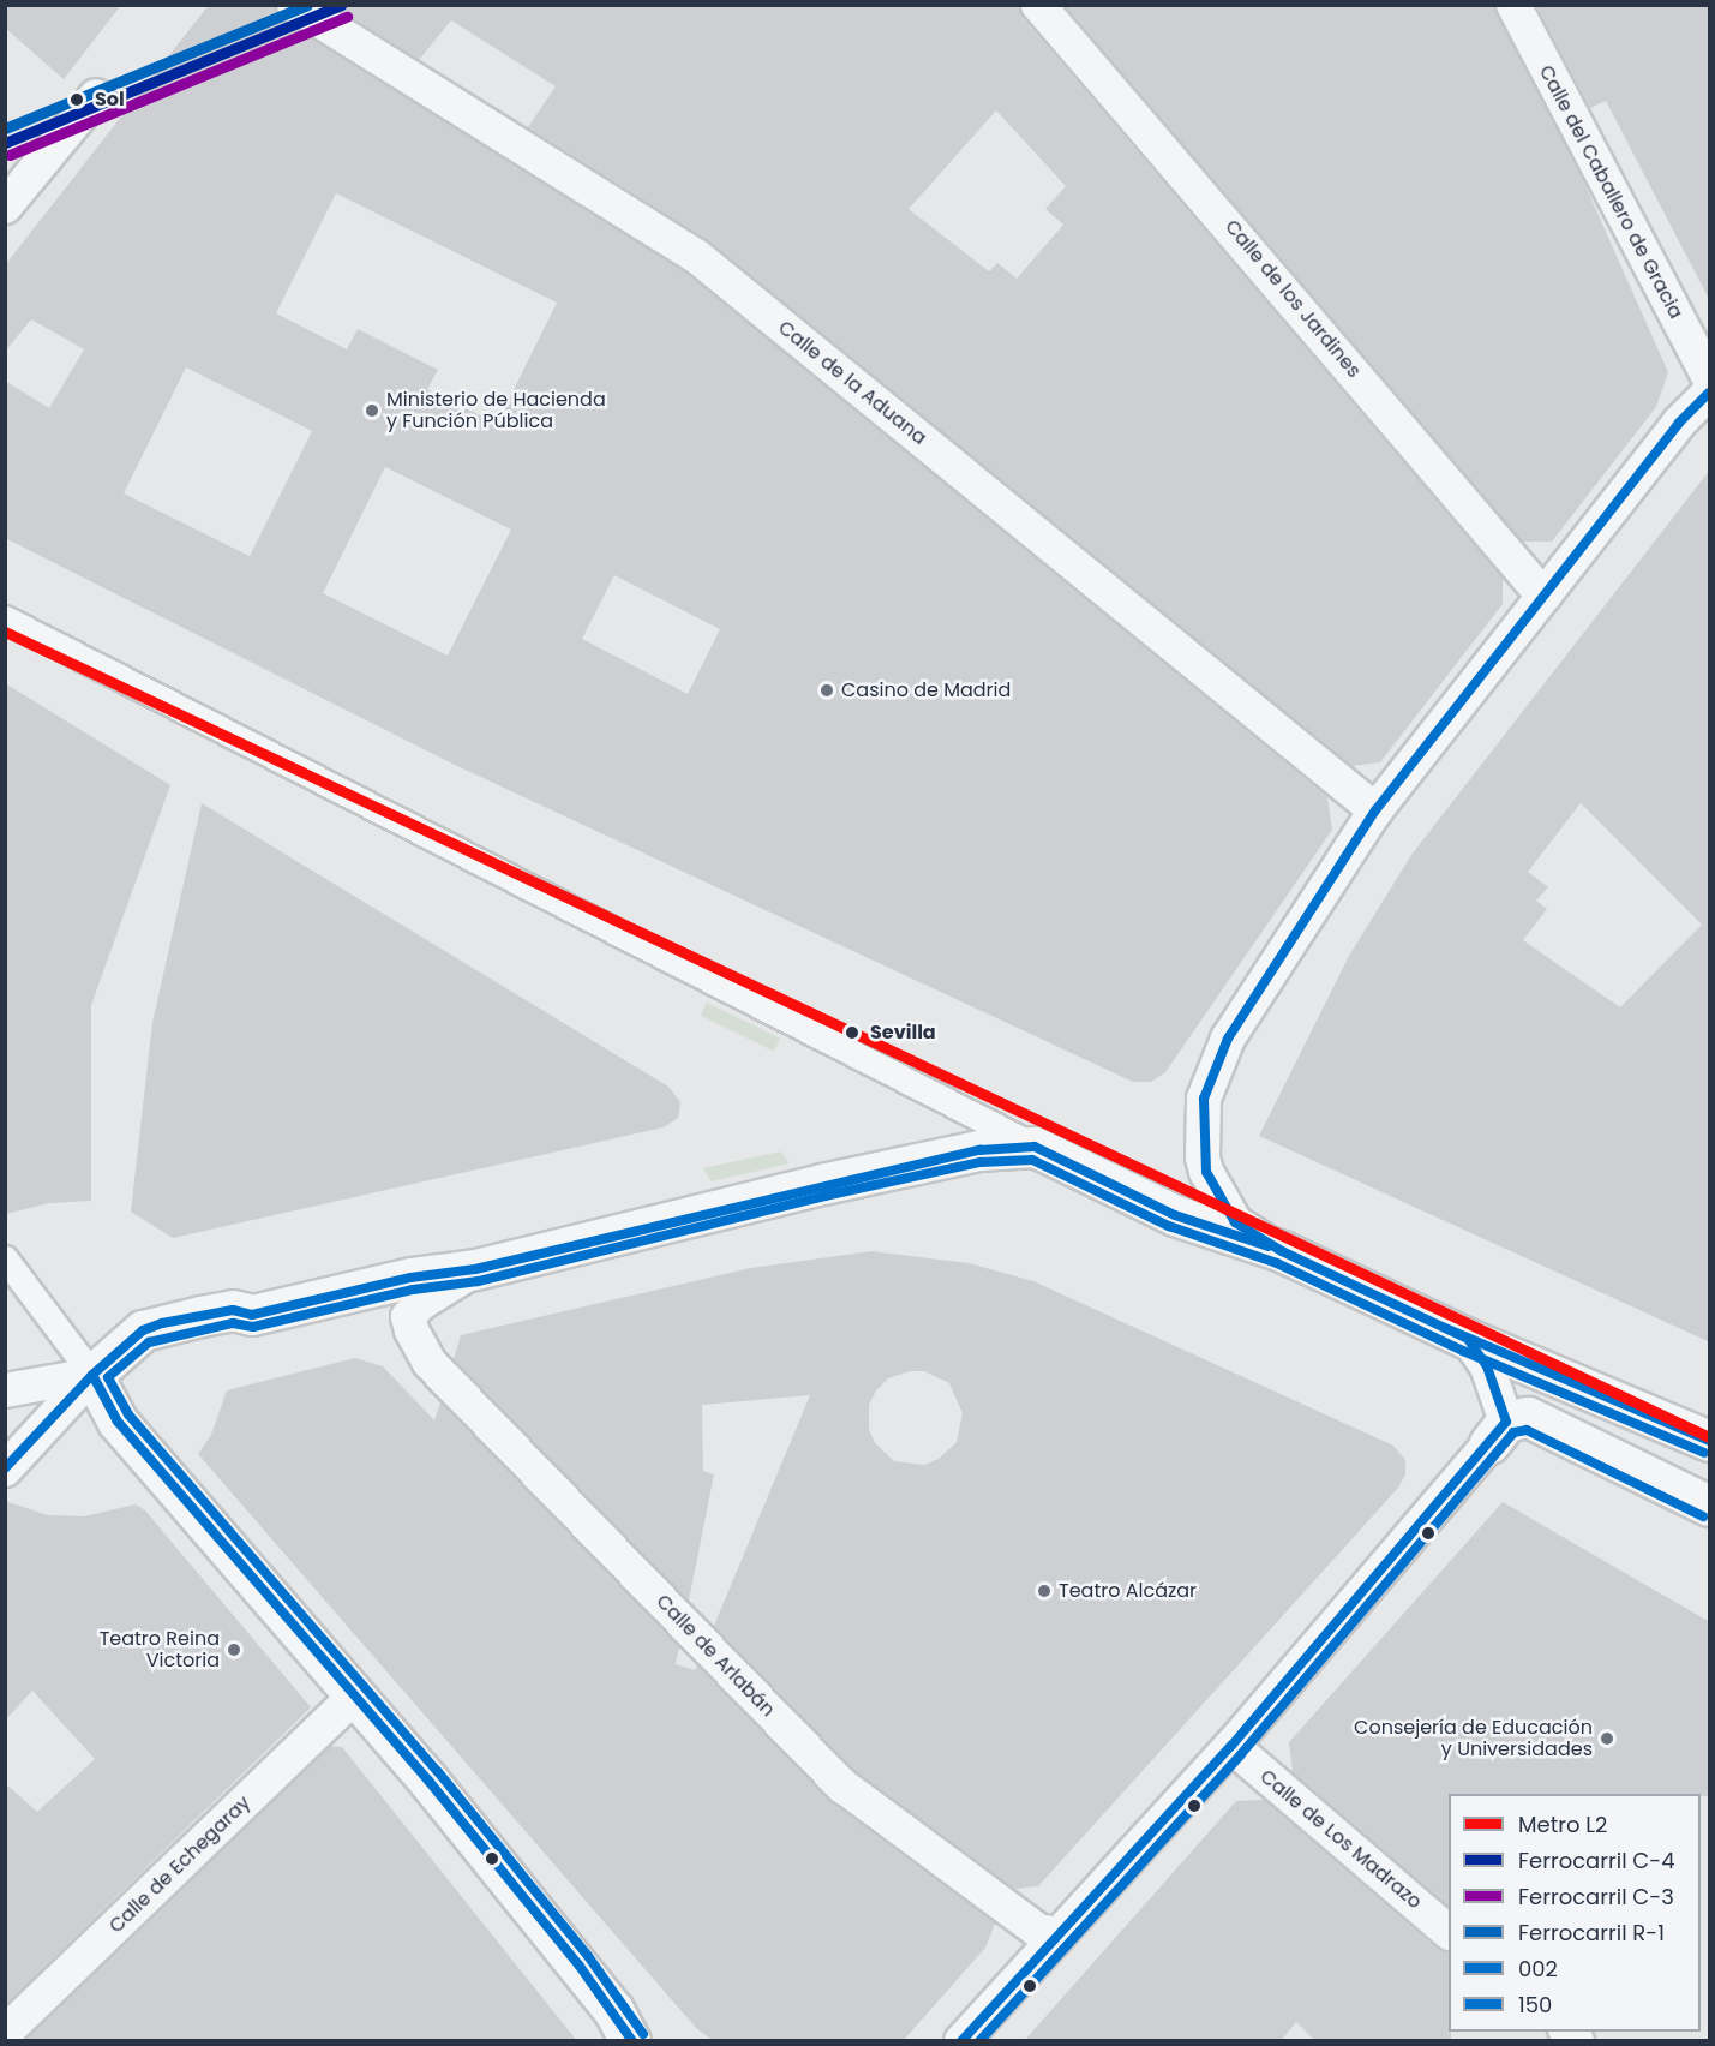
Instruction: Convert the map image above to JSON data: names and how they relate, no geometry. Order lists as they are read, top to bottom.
{
  "streets": {
    "street": [
      "Calle del Caballero de Gracia",
      "Calle de los Jardines",
      "Calle de la Aduana",
      "Calle de Arlabán",
      "Calle de Los Madrazo",
      "Calle de Echegaray"
    ]
  },
  "places": [
    "Sol",
    "Ministerio de Hacienda y Función Pública",
    "Casino de Madrid",
    "Sevilla",
    "Teatro Alcázar",
    "Teatro Reina Victoria",
    "Consejería de Educación y Universidades"
  ],
  "lines": [
    "rail line C-4",
    "rail line R-1",
    "rail line C-3",
    "transit line 002",
    "metro line L2",
    "transit line 150"
  ],
  "legend": [
    "Metro L2",
    "Ferrocarril C-4",
    "Ferrocarril C-3",
    "Ferrocarril R-1",
    "002",
    "150"
  ]
}
